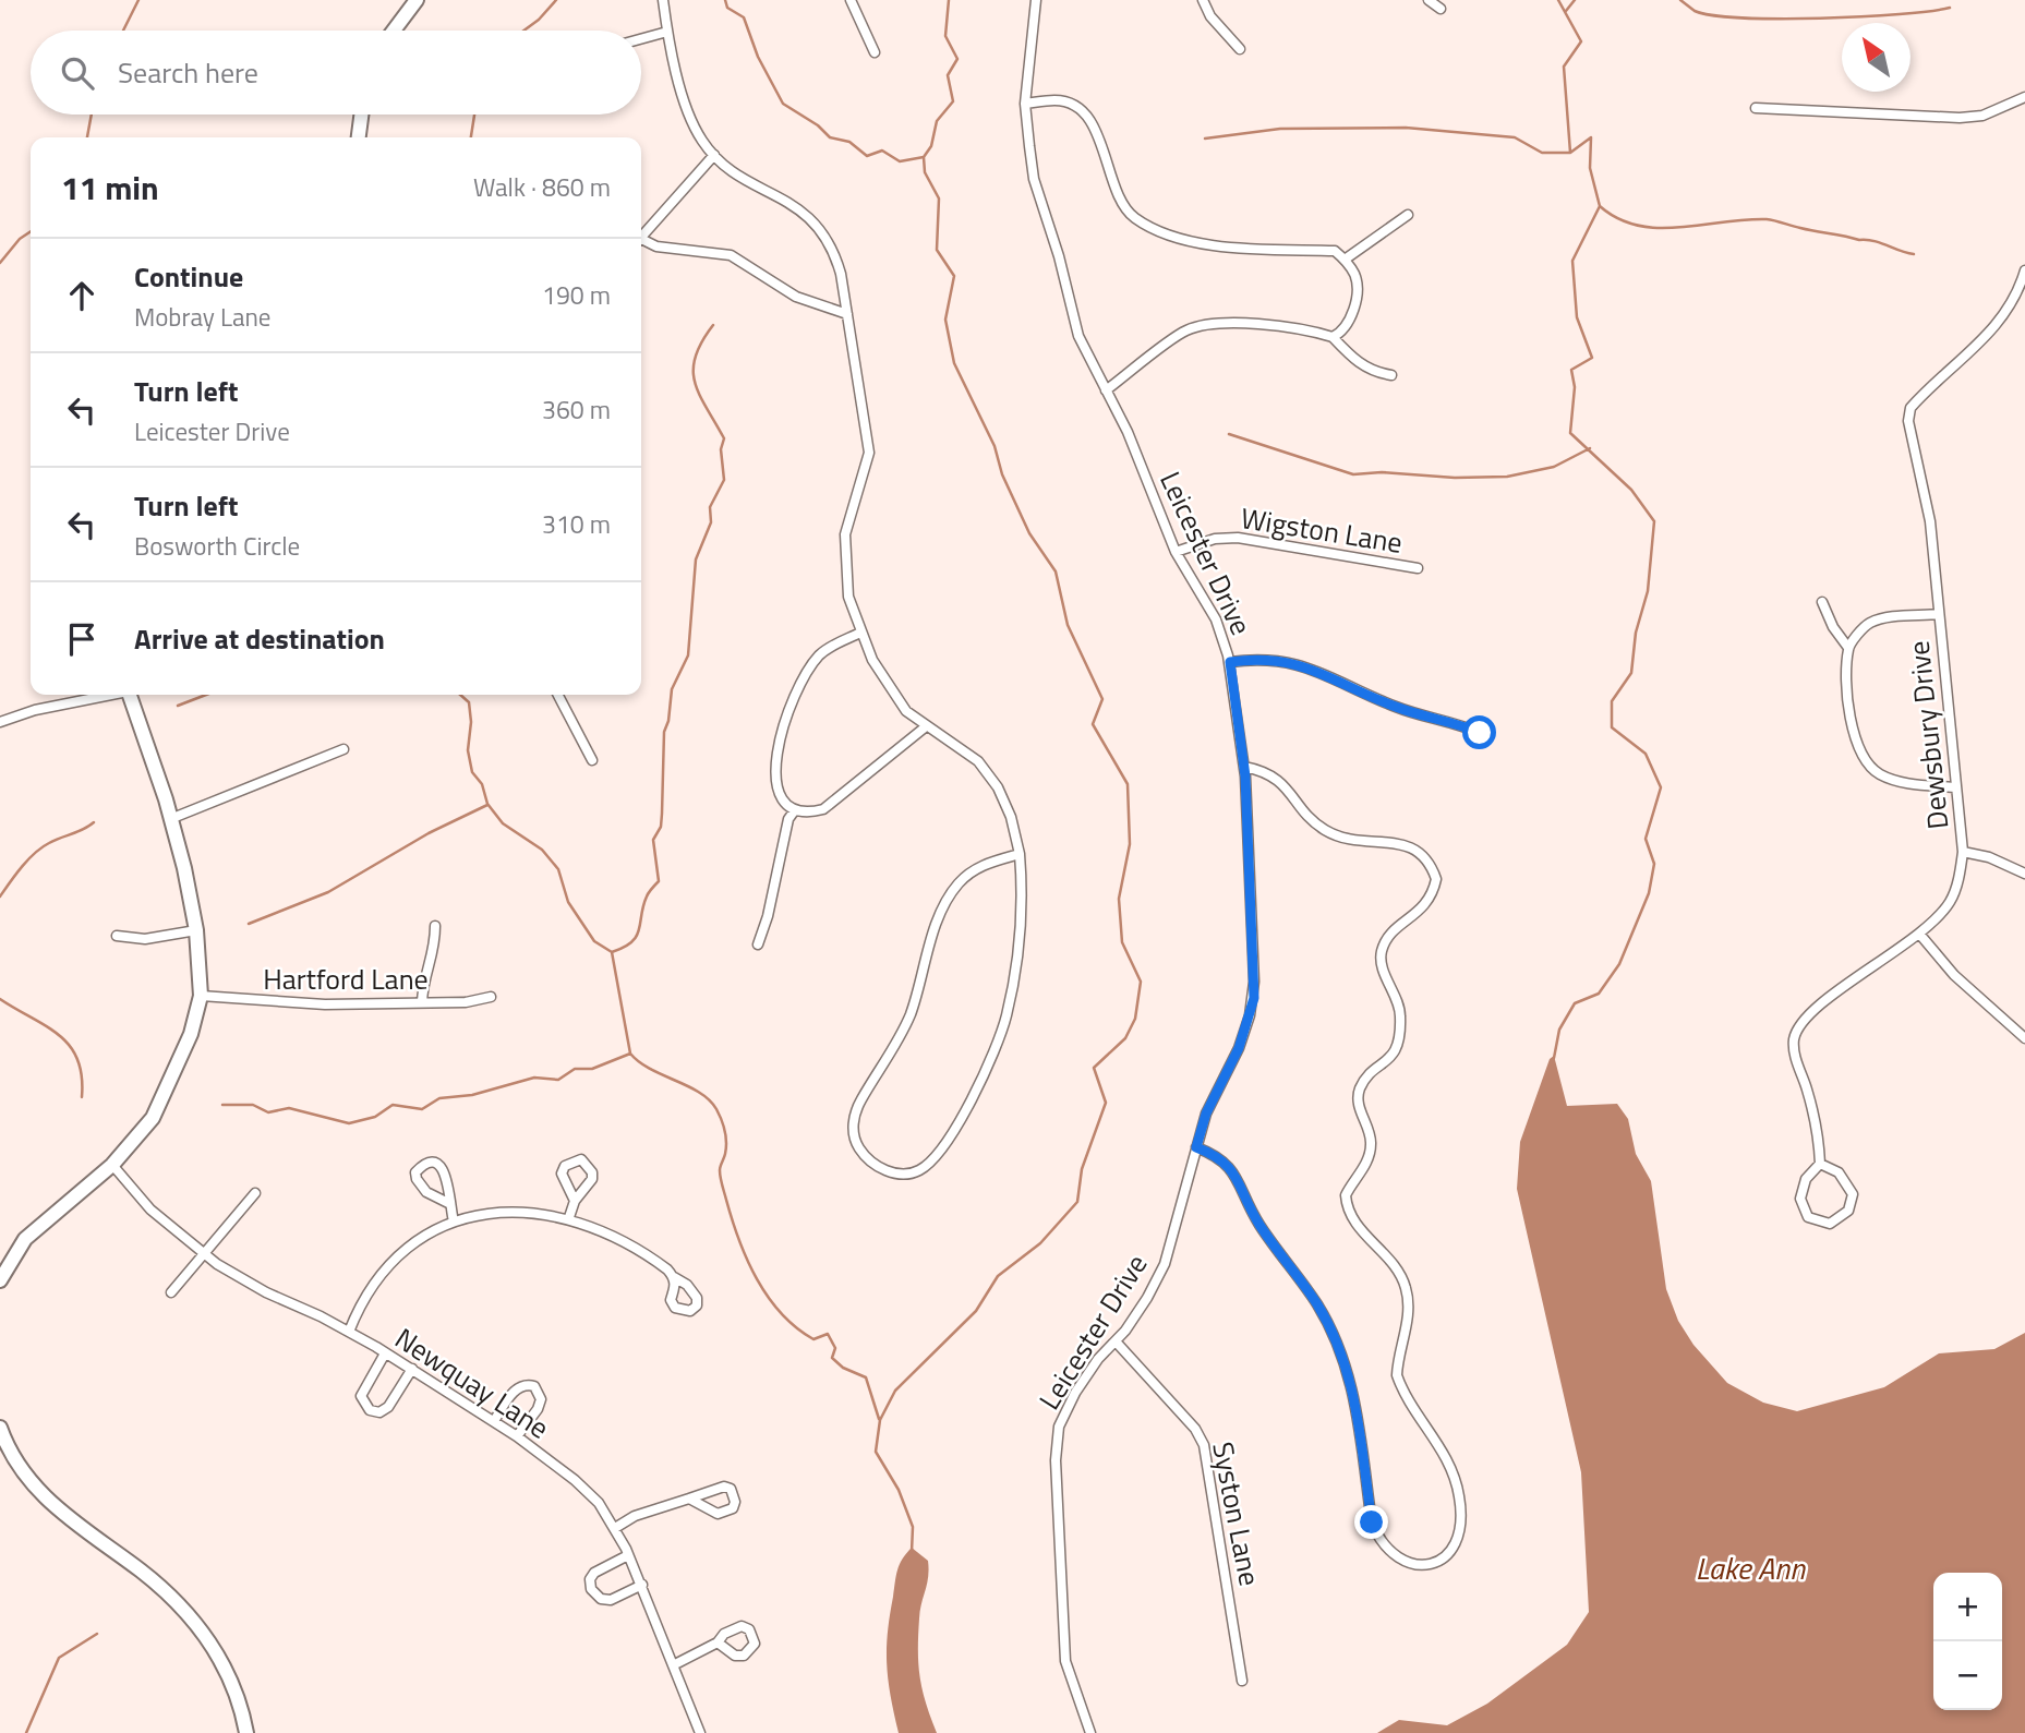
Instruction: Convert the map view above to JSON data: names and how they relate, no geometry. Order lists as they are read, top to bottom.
{
  "streets": {
    "street": [
      "Wigston Lane",
      "Leicester Drive",
      "Dewsbury Drive",
      "Hartford Lane",
      "Newquay Lane",
      "Syston Lane"
    ]
  },
  "crossings": [
    ["Wigston Lane", "Leicester Drive"],
    ["Leicester Drive", "Syston Lane"]
  ],
  "water": ["Lake Ann"],
  "north": "top left",
  "page": {
    "search": "Search here",
    "heading": ["11 min", "Walk · 860 m"],
    "list": [
      ["Continue", "Mobray Lane", "190 m"],
      ["Turn left", "Leicester Drive", "360 m"],
      ["Turn left", "Bosworth Circle", "310 m"],
      "Arrive at destination"
    ],
    "map_buttons": ["+", "−"]
  }
}
